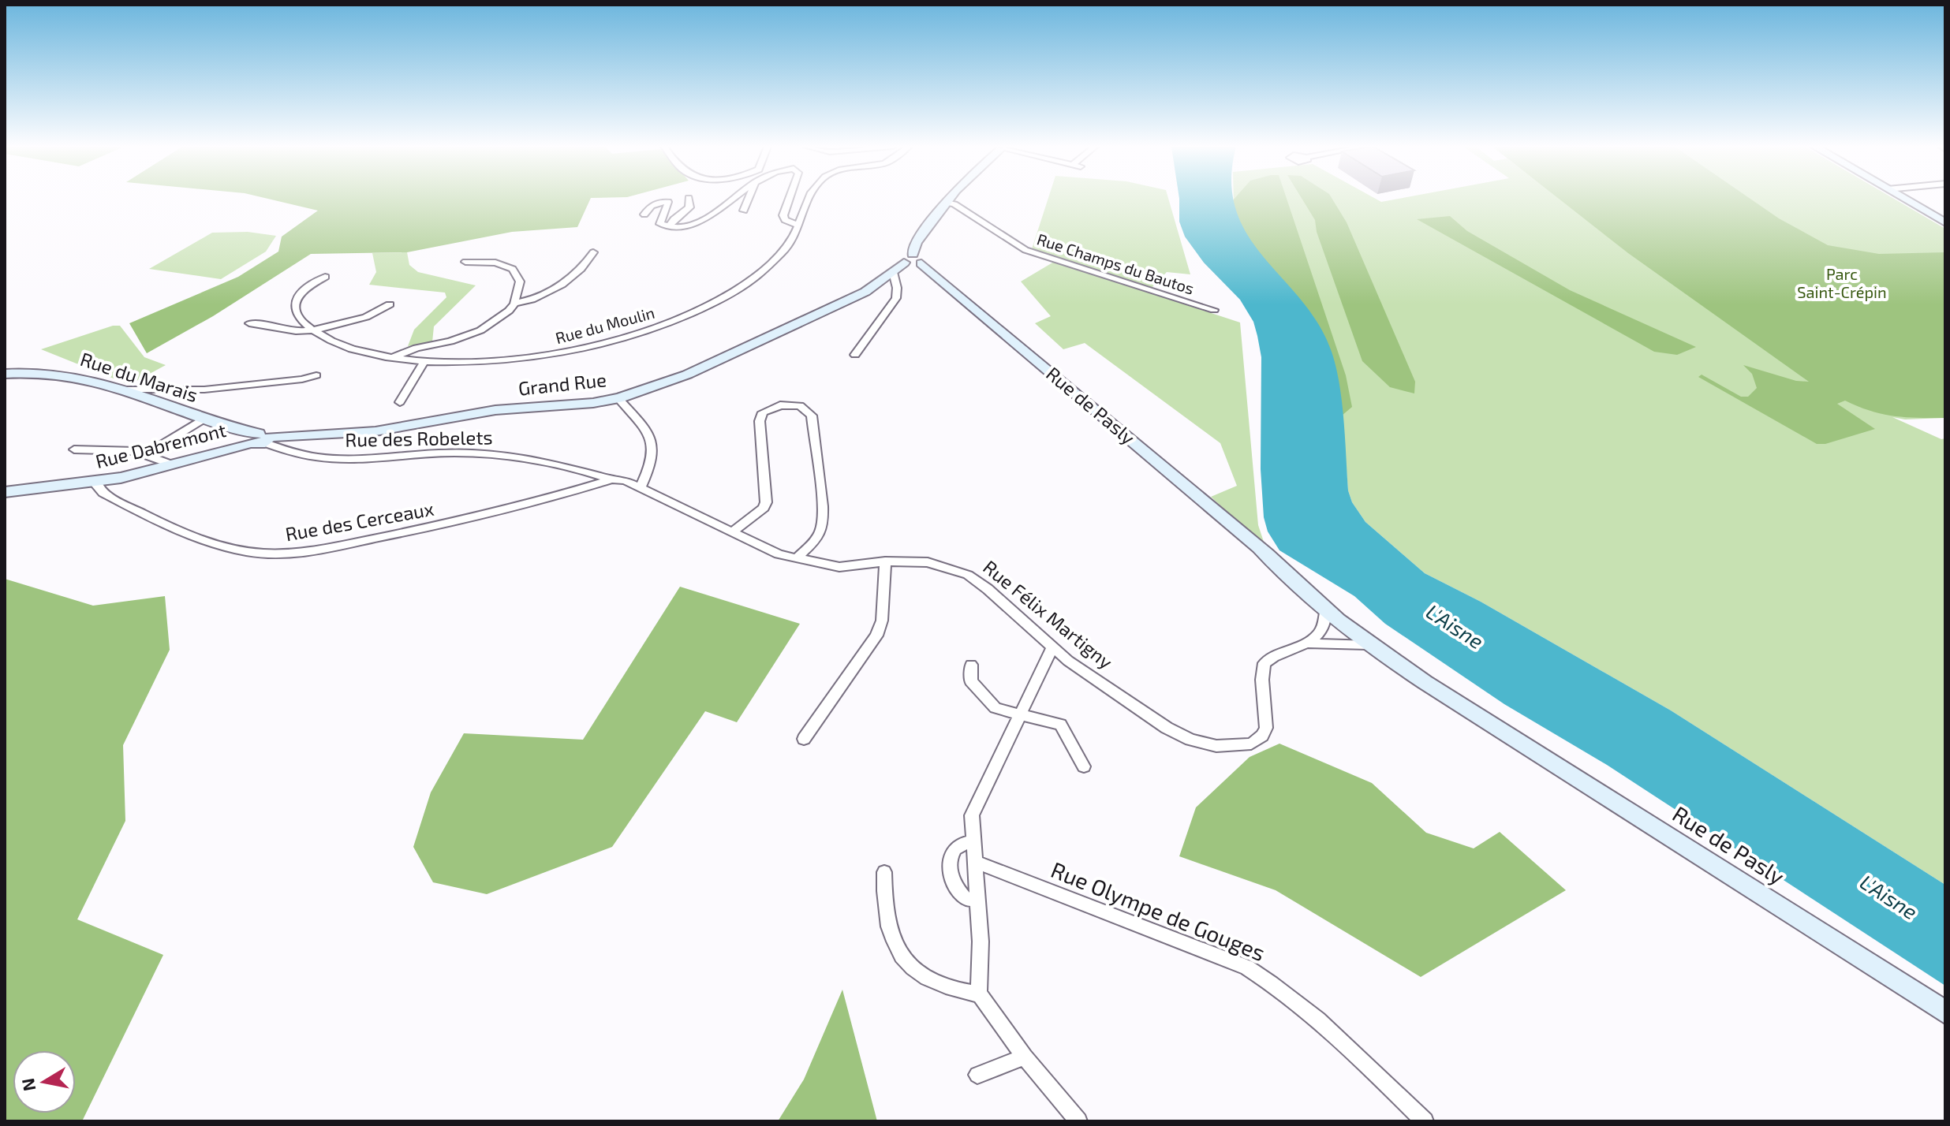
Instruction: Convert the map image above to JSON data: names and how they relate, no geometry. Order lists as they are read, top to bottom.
{
  "streets": {
    "main road": [
      "Rue du Marais",
      "Grand Rue",
      "Rue de Pasly",
      "Rue Dabremont"
    ],
    "street": [
      "Rue Champs du Bautos",
      "Rue du Moulin",
      "Rue des Robelets",
      "Rue des Cerceaux",
      "Rue Félix Martigny",
      "Rue Olympe de Gouges"
    ]
  },
  "crossings": [
    ["Rue Champs du Bautos", "Grand Rue"],
    ["Rue du Marais", "Grand Rue"],
    ["Rue du Marais", "Rue des Robelets"],
    ["Rue du Marais", "Rue Dabremont"],
    ["Grand Rue", "Rue de Pasly"],
    ["Grand Rue", "Rue des Robelets"],
    ["Grand Rue", "Rue Dabremont"],
    ["Rue de Pasly", "Rue Félix Martigny"],
    ["Rue des Robelets", "Rue Dabremont"],
    ["Rue des Robelets", "Rue des Cerceaux"],
    ["Rue Dabremont", "Rue des Cerceaux"],
    ["Rue des Cerceaux", "Rue Félix Martigny"]
  ],
  "water": ["L'Aisne"],
  "parks": ["Parc Saint-Crépin"],
  "north": "left"
}
